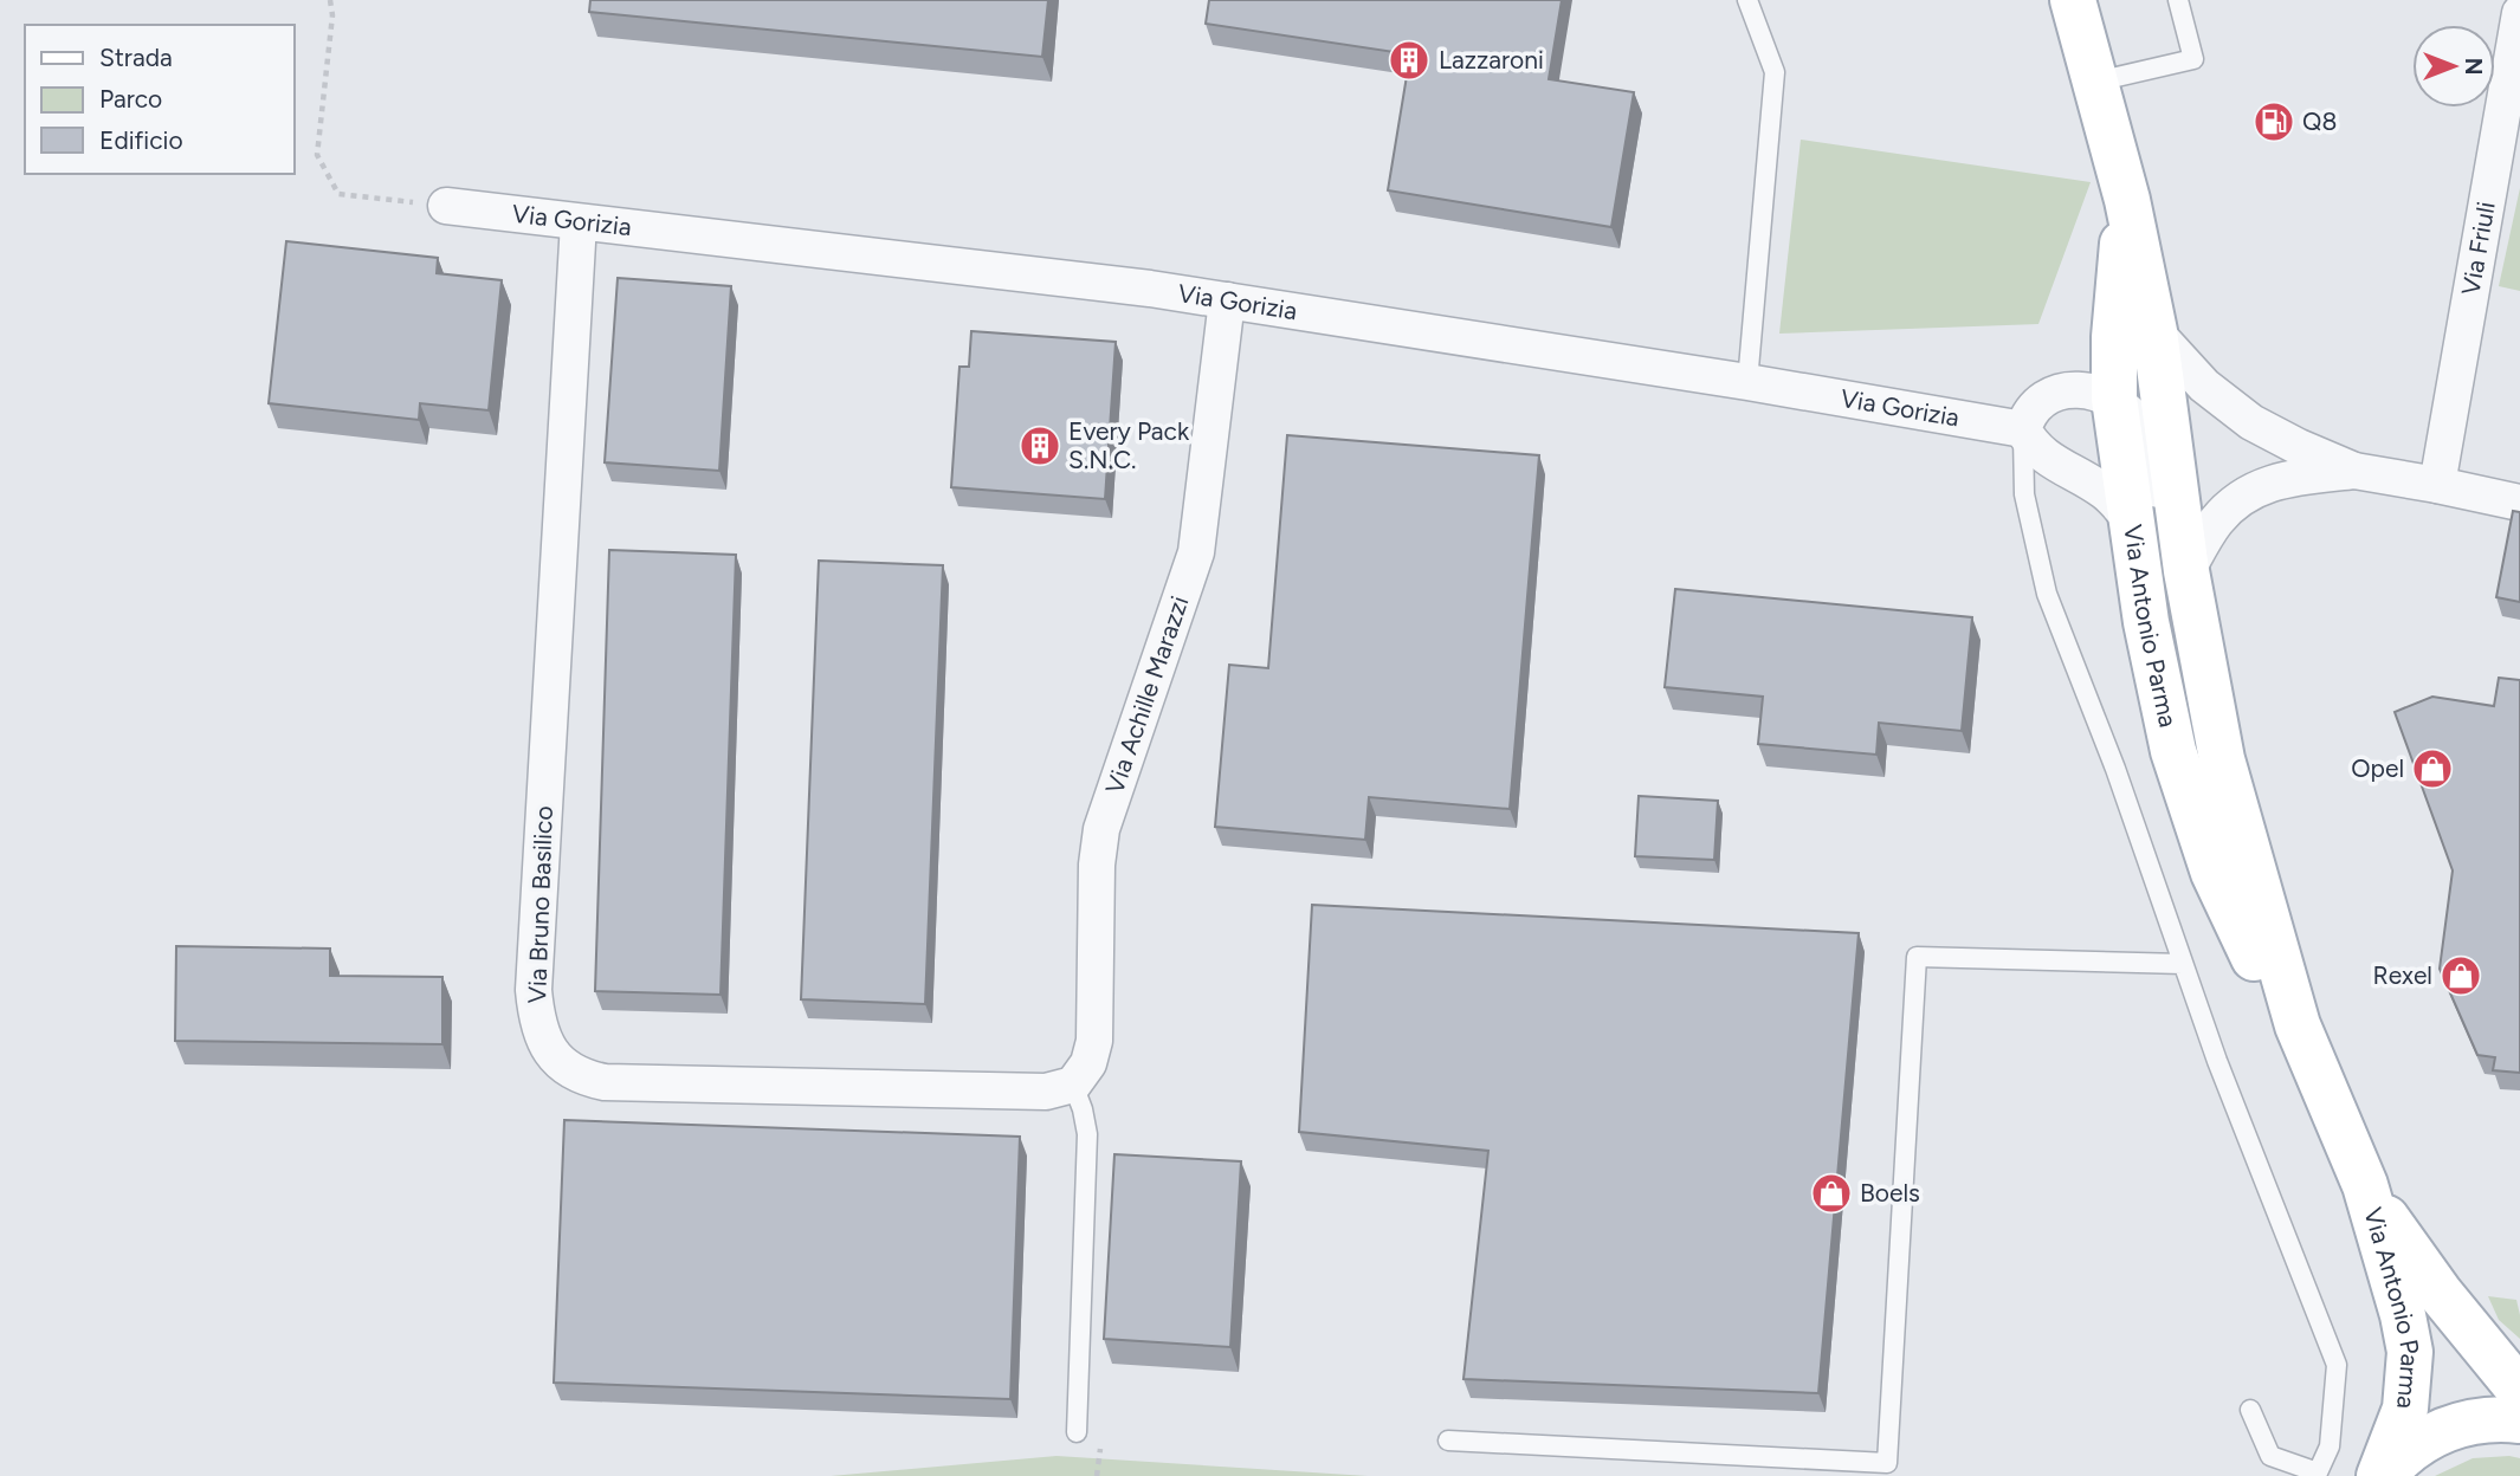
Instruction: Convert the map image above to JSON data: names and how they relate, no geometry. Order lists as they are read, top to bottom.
{
  "streets": {
    "main road": ["Via Antonio Parma"],
    "street": [
      "Via Gorizia",
      "Via Friuli",
      "Via Achille Marazzi",
      "Via Bruno Basilico"
    ]
  },
  "crossings": [
    ["Via Gorizia", "Via Achille Marazzi"],
    ["Via Gorizia", "Via Bruno Basilico"],
    ["Via Achille Marazzi", "Via Bruno Basilico"]
  ],
  "places": {
    "building": ["Lazzaroni", "Every Pack S.N.C."],
    "fuel station": ["Q8"],
    "shop": ["Opel", "Rexel", "Boels"]
  },
  "legend": ["Strada", "Parco", "Edificio"],
  "north": "right"
}
